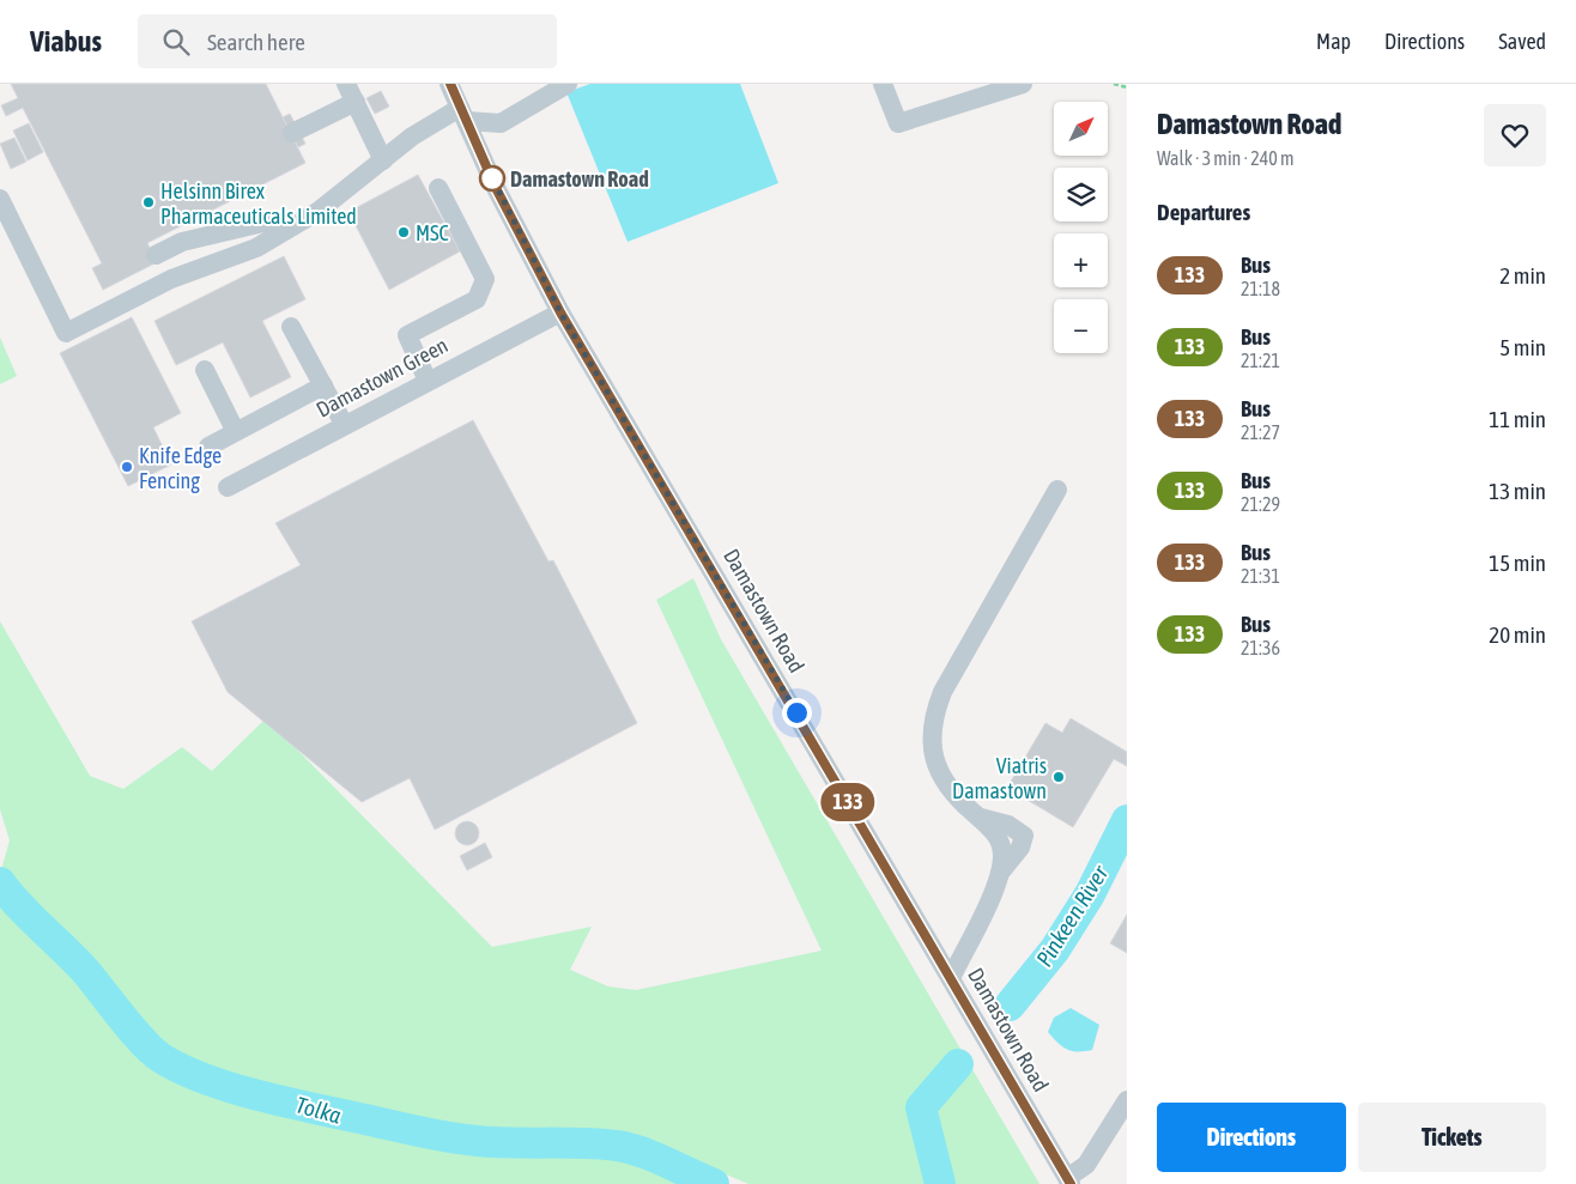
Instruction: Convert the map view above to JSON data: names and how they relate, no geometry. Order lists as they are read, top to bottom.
{
  "streets": {
    "street": ["Damastown Green", "Damastown Road"]
  },
  "crossings": [
    ["Damastown Green", "Damastown Road"]
  ],
  "water": ["Pinkeen River", "Tolka"],
  "places": [
    "Damastown Road",
    "Helsinn Birex Pharmaceuticals Limited",
    "MSC",
    "Knife Edge Fencing",
    "Viatris Damastown"
  ],
  "lines": ["bus line 133"],
  "north": "top right",
  "page": {
    "header": "Viabus",
    "search": "Search here",
    "nav": ["Map", "Directions", "Saved"],
    "on_map": "133",
    "heading": [
      ["Damastown Road", "Walk · 3 min · 240 m"],
      "Departures"
    ],
    "map_buttons": ["+", "−"],
    "list": [
      {
        "mark": "133",
        "name": "Bus",
        "note": "21:18",
        "value": "2 min"
      },
      {
        "mark": "133",
        "name": "Bus",
        "note": "21:21",
        "value": "5 min"
      },
      {
        "mark": "133",
        "name": "Bus",
        "note": "21:27",
        "value": "11 min"
      },
      {
        "mark": "133",
        "name": "Bus",
        "note": "21:29",
        "value": "13 min"
      },
      {
        "mark": "133",
        "name": "Bus",
        "note": "21:31",
        "value": "15 min"
      },
      {
        "mark": "133",
        "name": "Bus",
        "note": "21:36",
        "value": "20 min"
      }
    ],
    "buttons": ["Directions", "Tickets"]
  }
}
